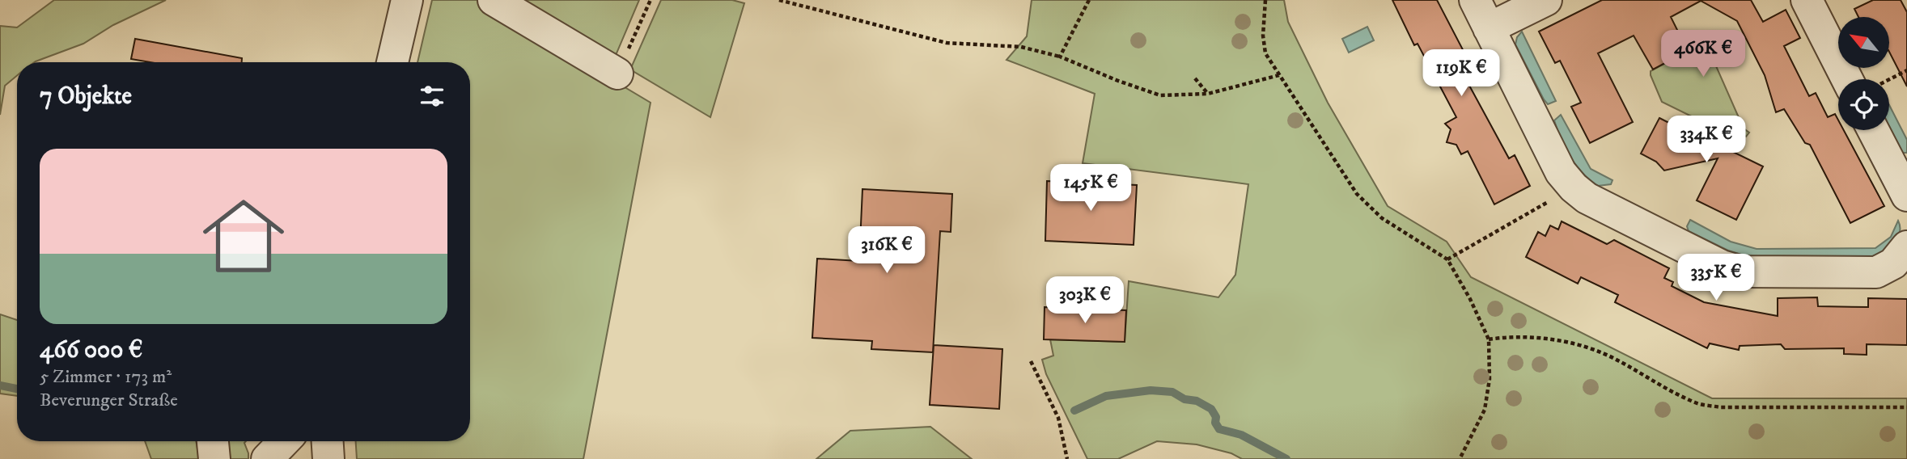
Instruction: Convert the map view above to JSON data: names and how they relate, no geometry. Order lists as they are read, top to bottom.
{
  "north": "top left",
  "page": {
    "price": [
      "466K €",
      "119K €",
      "334K €",
      "145K €",
      "316K €",
      "335K €",
      "303K €"
    ],
    "heading": "7 Objekte",
    "list": [
      {
        "name": "466 000 €",
        "note": "5 Zimmer · 173 m² · Beverunger Straße"
      }
    ]
  }
}
